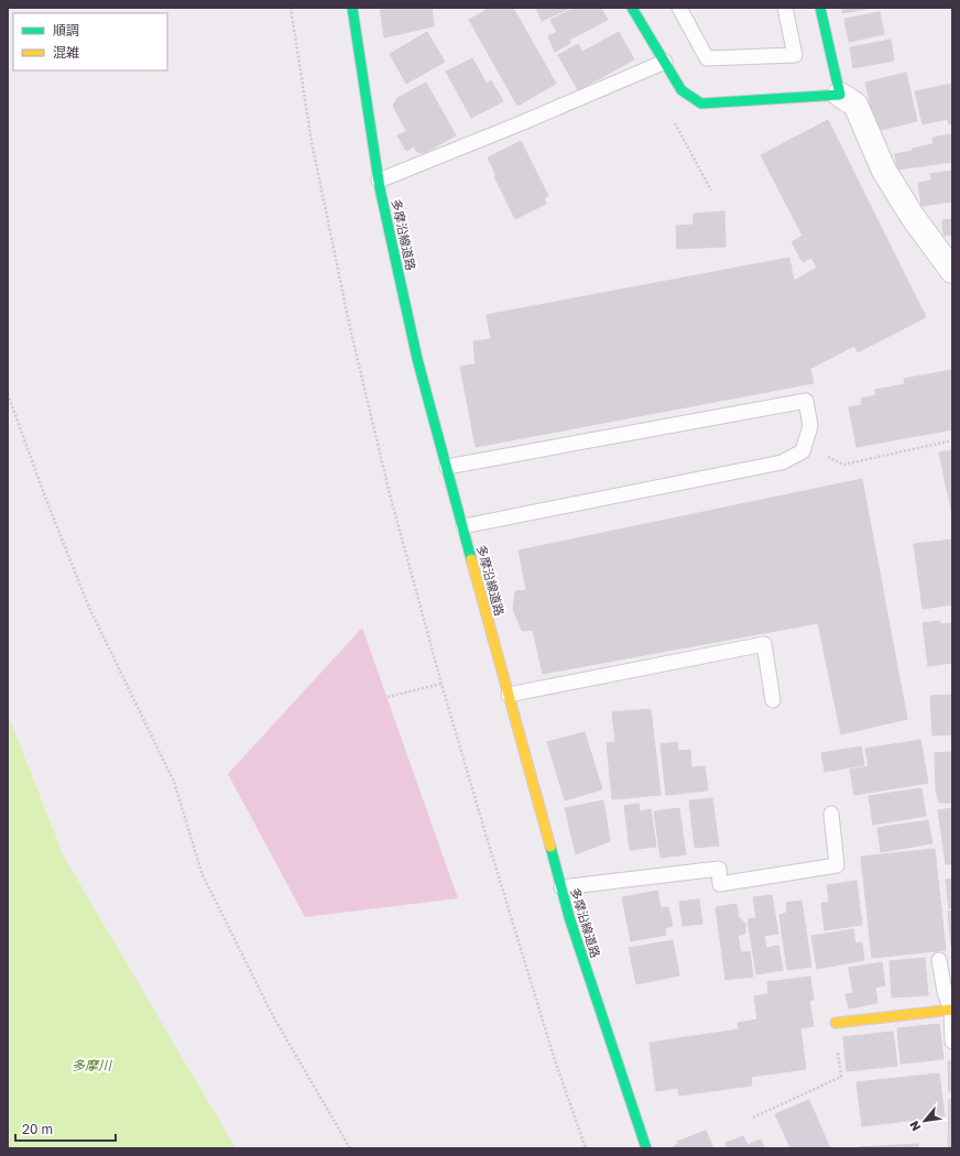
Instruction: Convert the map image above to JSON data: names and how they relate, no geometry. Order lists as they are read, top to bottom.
{
  "streets": {
    "street": ["多摩沿線道路"]
  },
  "water": ["多摩川"],
  "legend": ["順調", "混雑"],
  "scale_bar": "20 m",
  "north": "bottom left"
}
